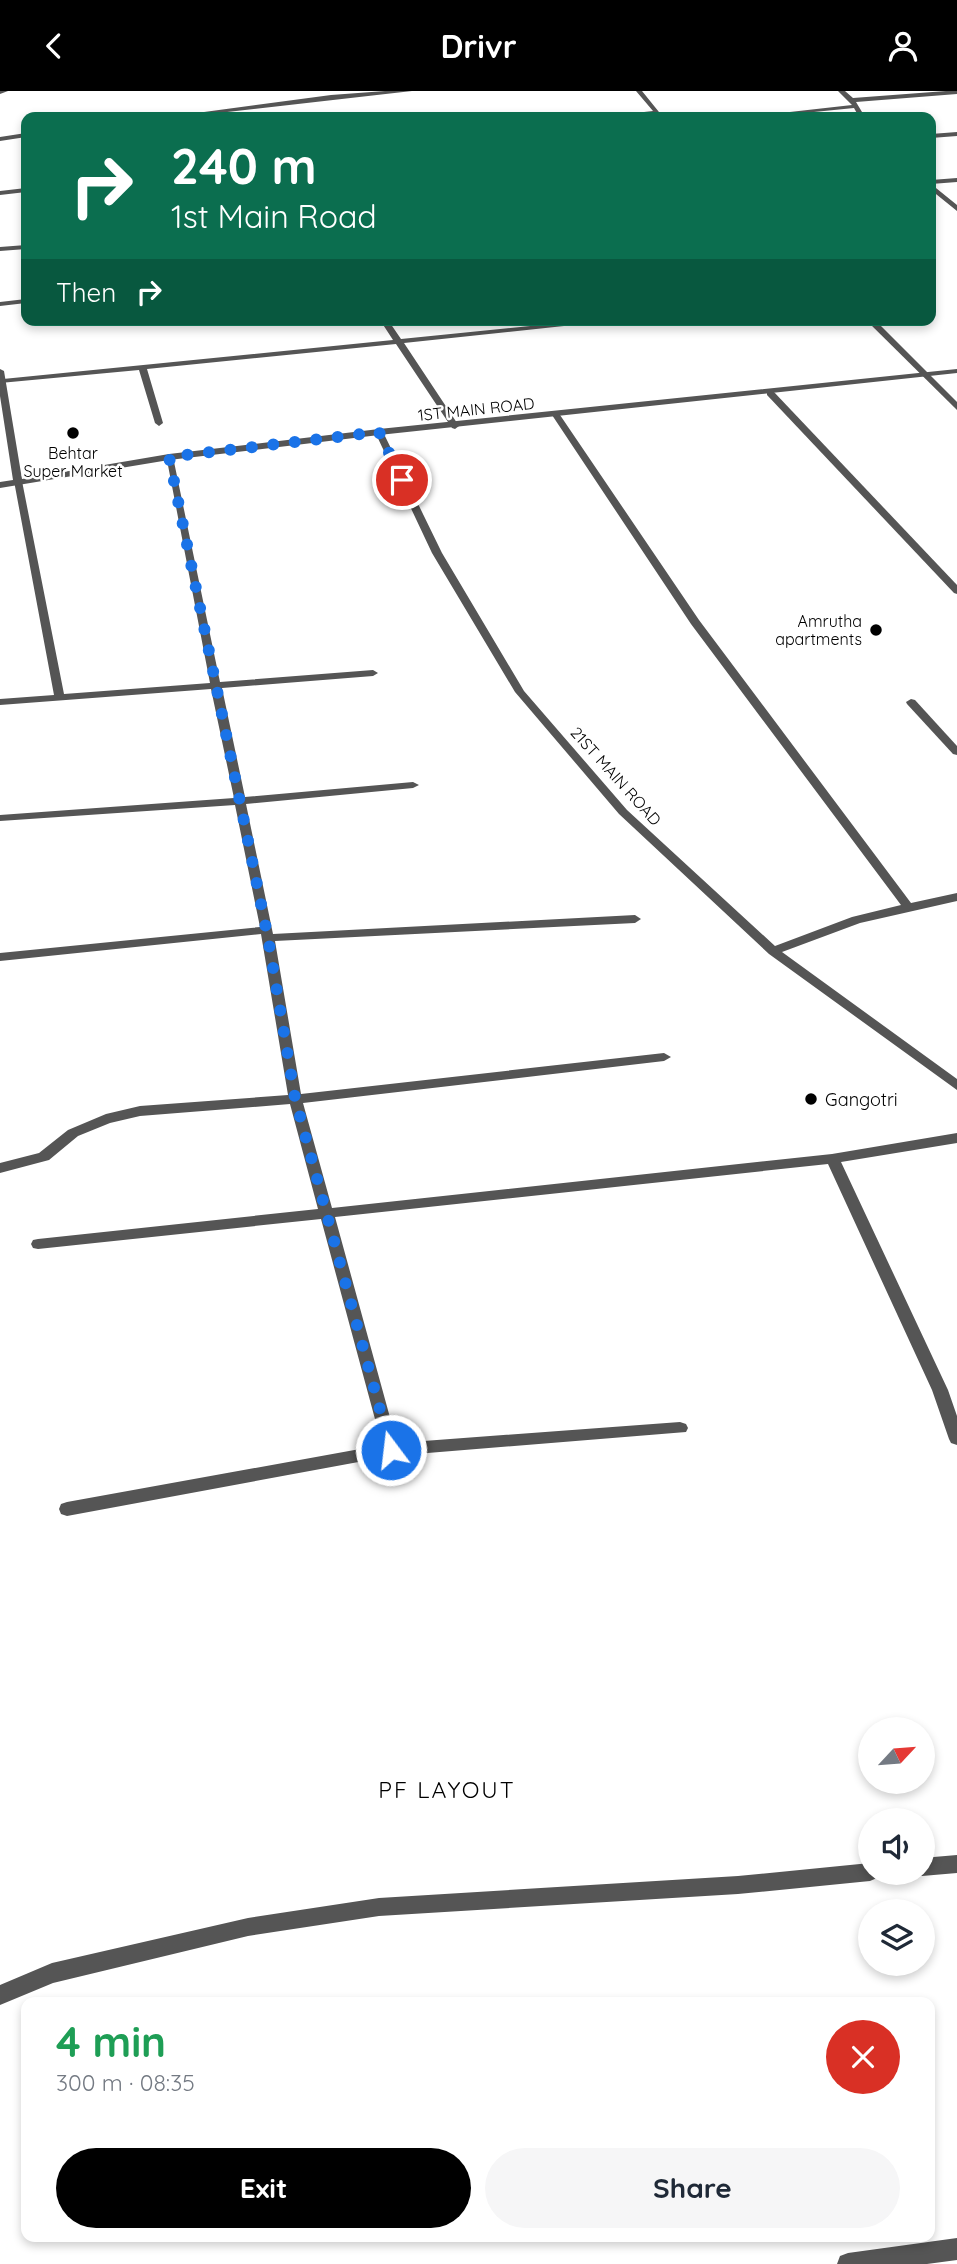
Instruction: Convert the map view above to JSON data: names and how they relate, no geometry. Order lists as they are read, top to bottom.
{
  "streets": {
    "street": ["1ST MAIN ROAD", "21ST MAIN ROAD"]
  },
  "crossings": [
    ["1ST MAIN ROAD", "21ST MAIN ROAD"]
  ],
  "districts": ["PF LAYOUT"],
  "places": ["Behtar Super Market", "Amrutha apartments", "Gangotri"],
  "north": "top right",
  "page": {
    "header": "Drivr",
    "turn": ["240 m", "1st Main Road"],
    "then": "Then",
    "heading": ["4 min", "300 m · 08:35"],
    "buttons": ["Exit", "Share"]
  }
}
